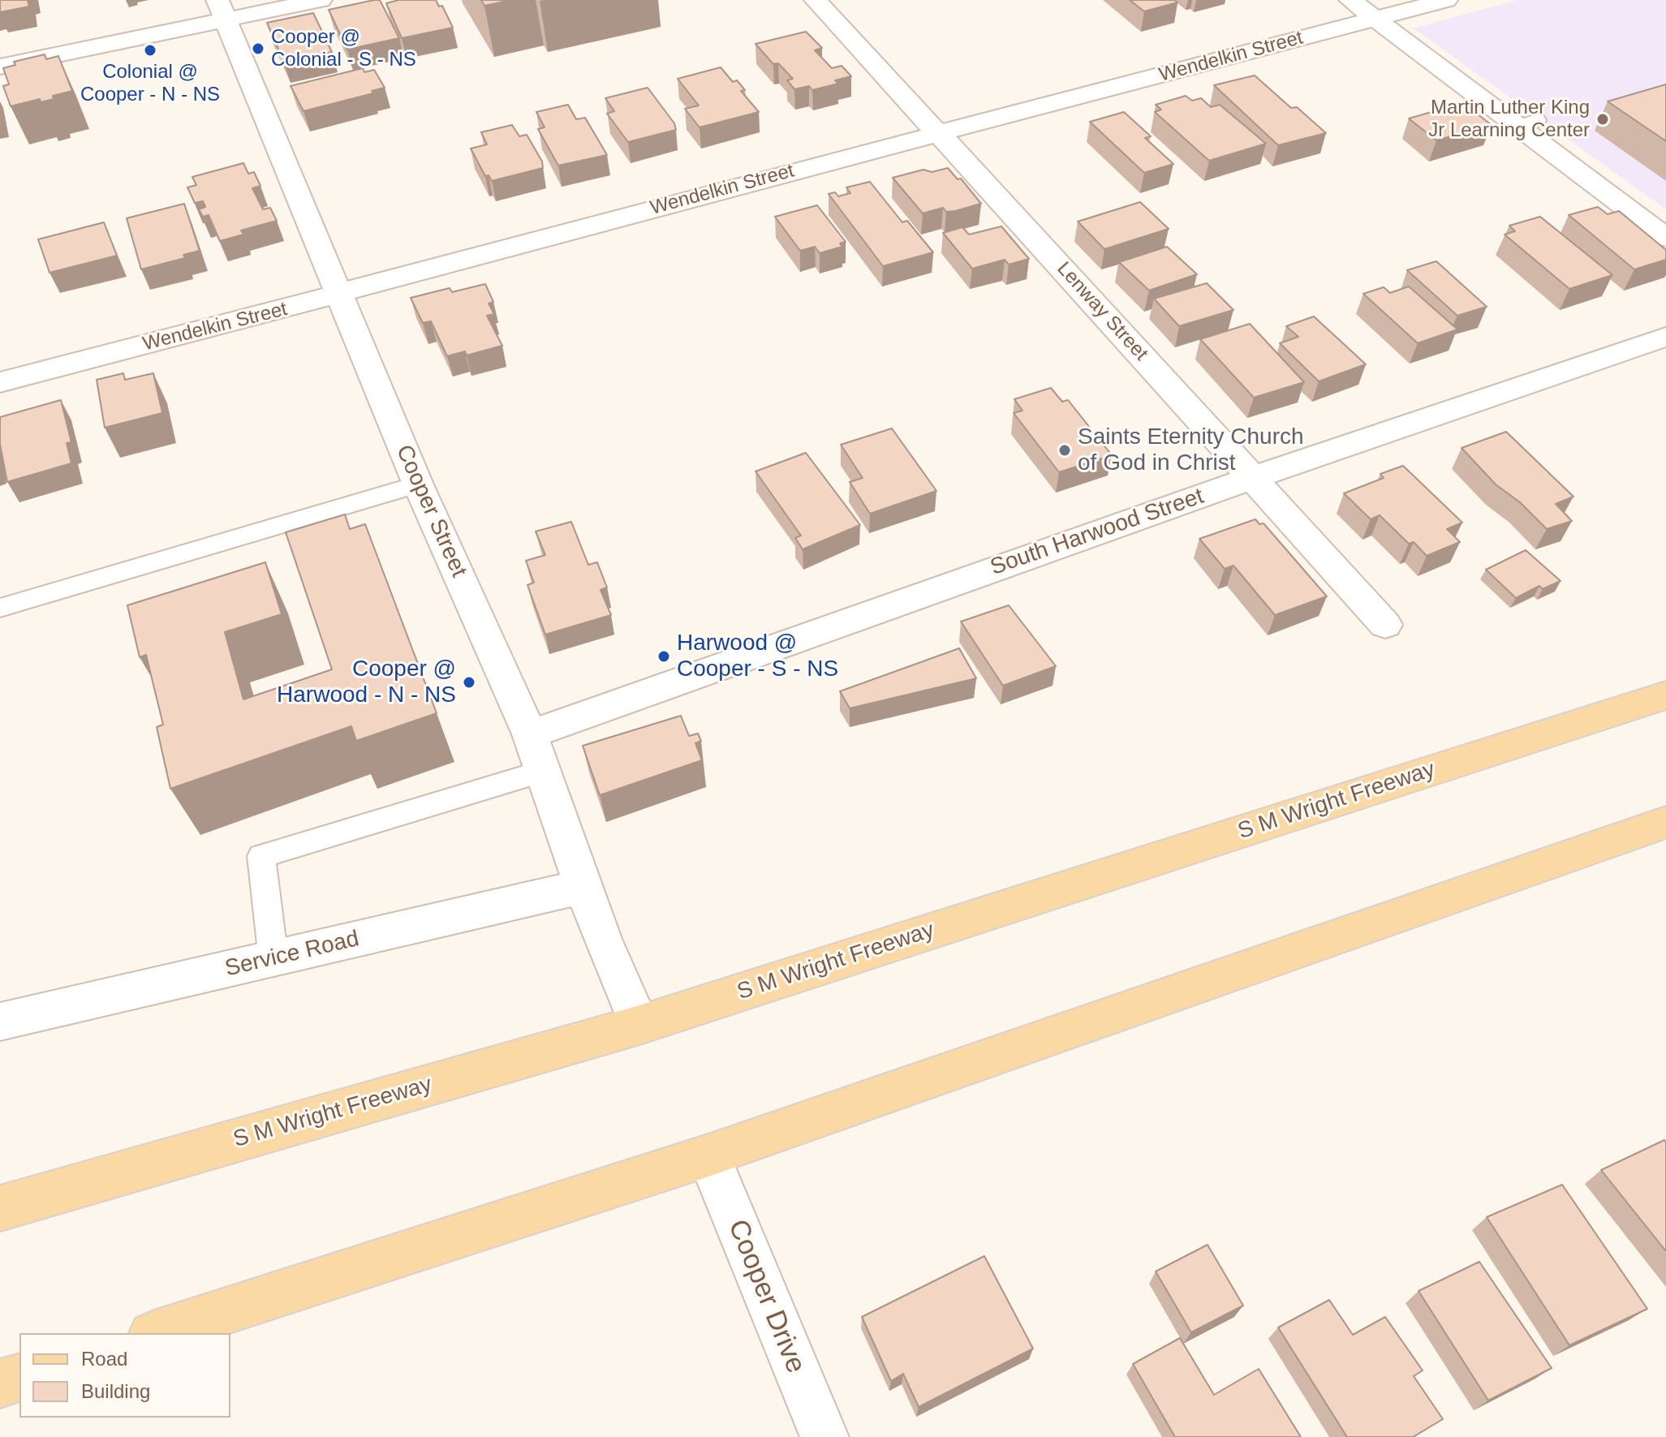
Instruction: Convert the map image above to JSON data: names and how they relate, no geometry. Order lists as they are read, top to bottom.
{
  "streets": {
    "main road": ["S M Wright Freeway"],
    "street": [
      "Wendelkin Street",
      "Lenway Street",
      "Cooper Street",
      "South Harwood Street",
      "Service Road",
      "Cooper Drive"
    ]
  },
  "crossings": [
    ["Wendelkin Street", "Lenway Street"],
    ["Wendelkin Street", "Cooper Street"],
    ["Lenway Street", "South Harwood Street"],
    ["Cooper Street", "South Harwood Street"],
    ["Cooper Street", "S M Wright Freeway"],
    ["Cooper Street", "Service Road"]
  ],
  "places": [
    "Cooper @ Colonial - S - NS",
    "Colonial @ Cooper - N - NS",
    "Martin Luther King Jr Learning Center",
    "Saints Eternity Church of God in Christ",
    "Harwood @ Cooper - S - NS",
    "Cooper @ Harwood - N - NS"
  ],
  "legend": ["Road", "Building"]
}
